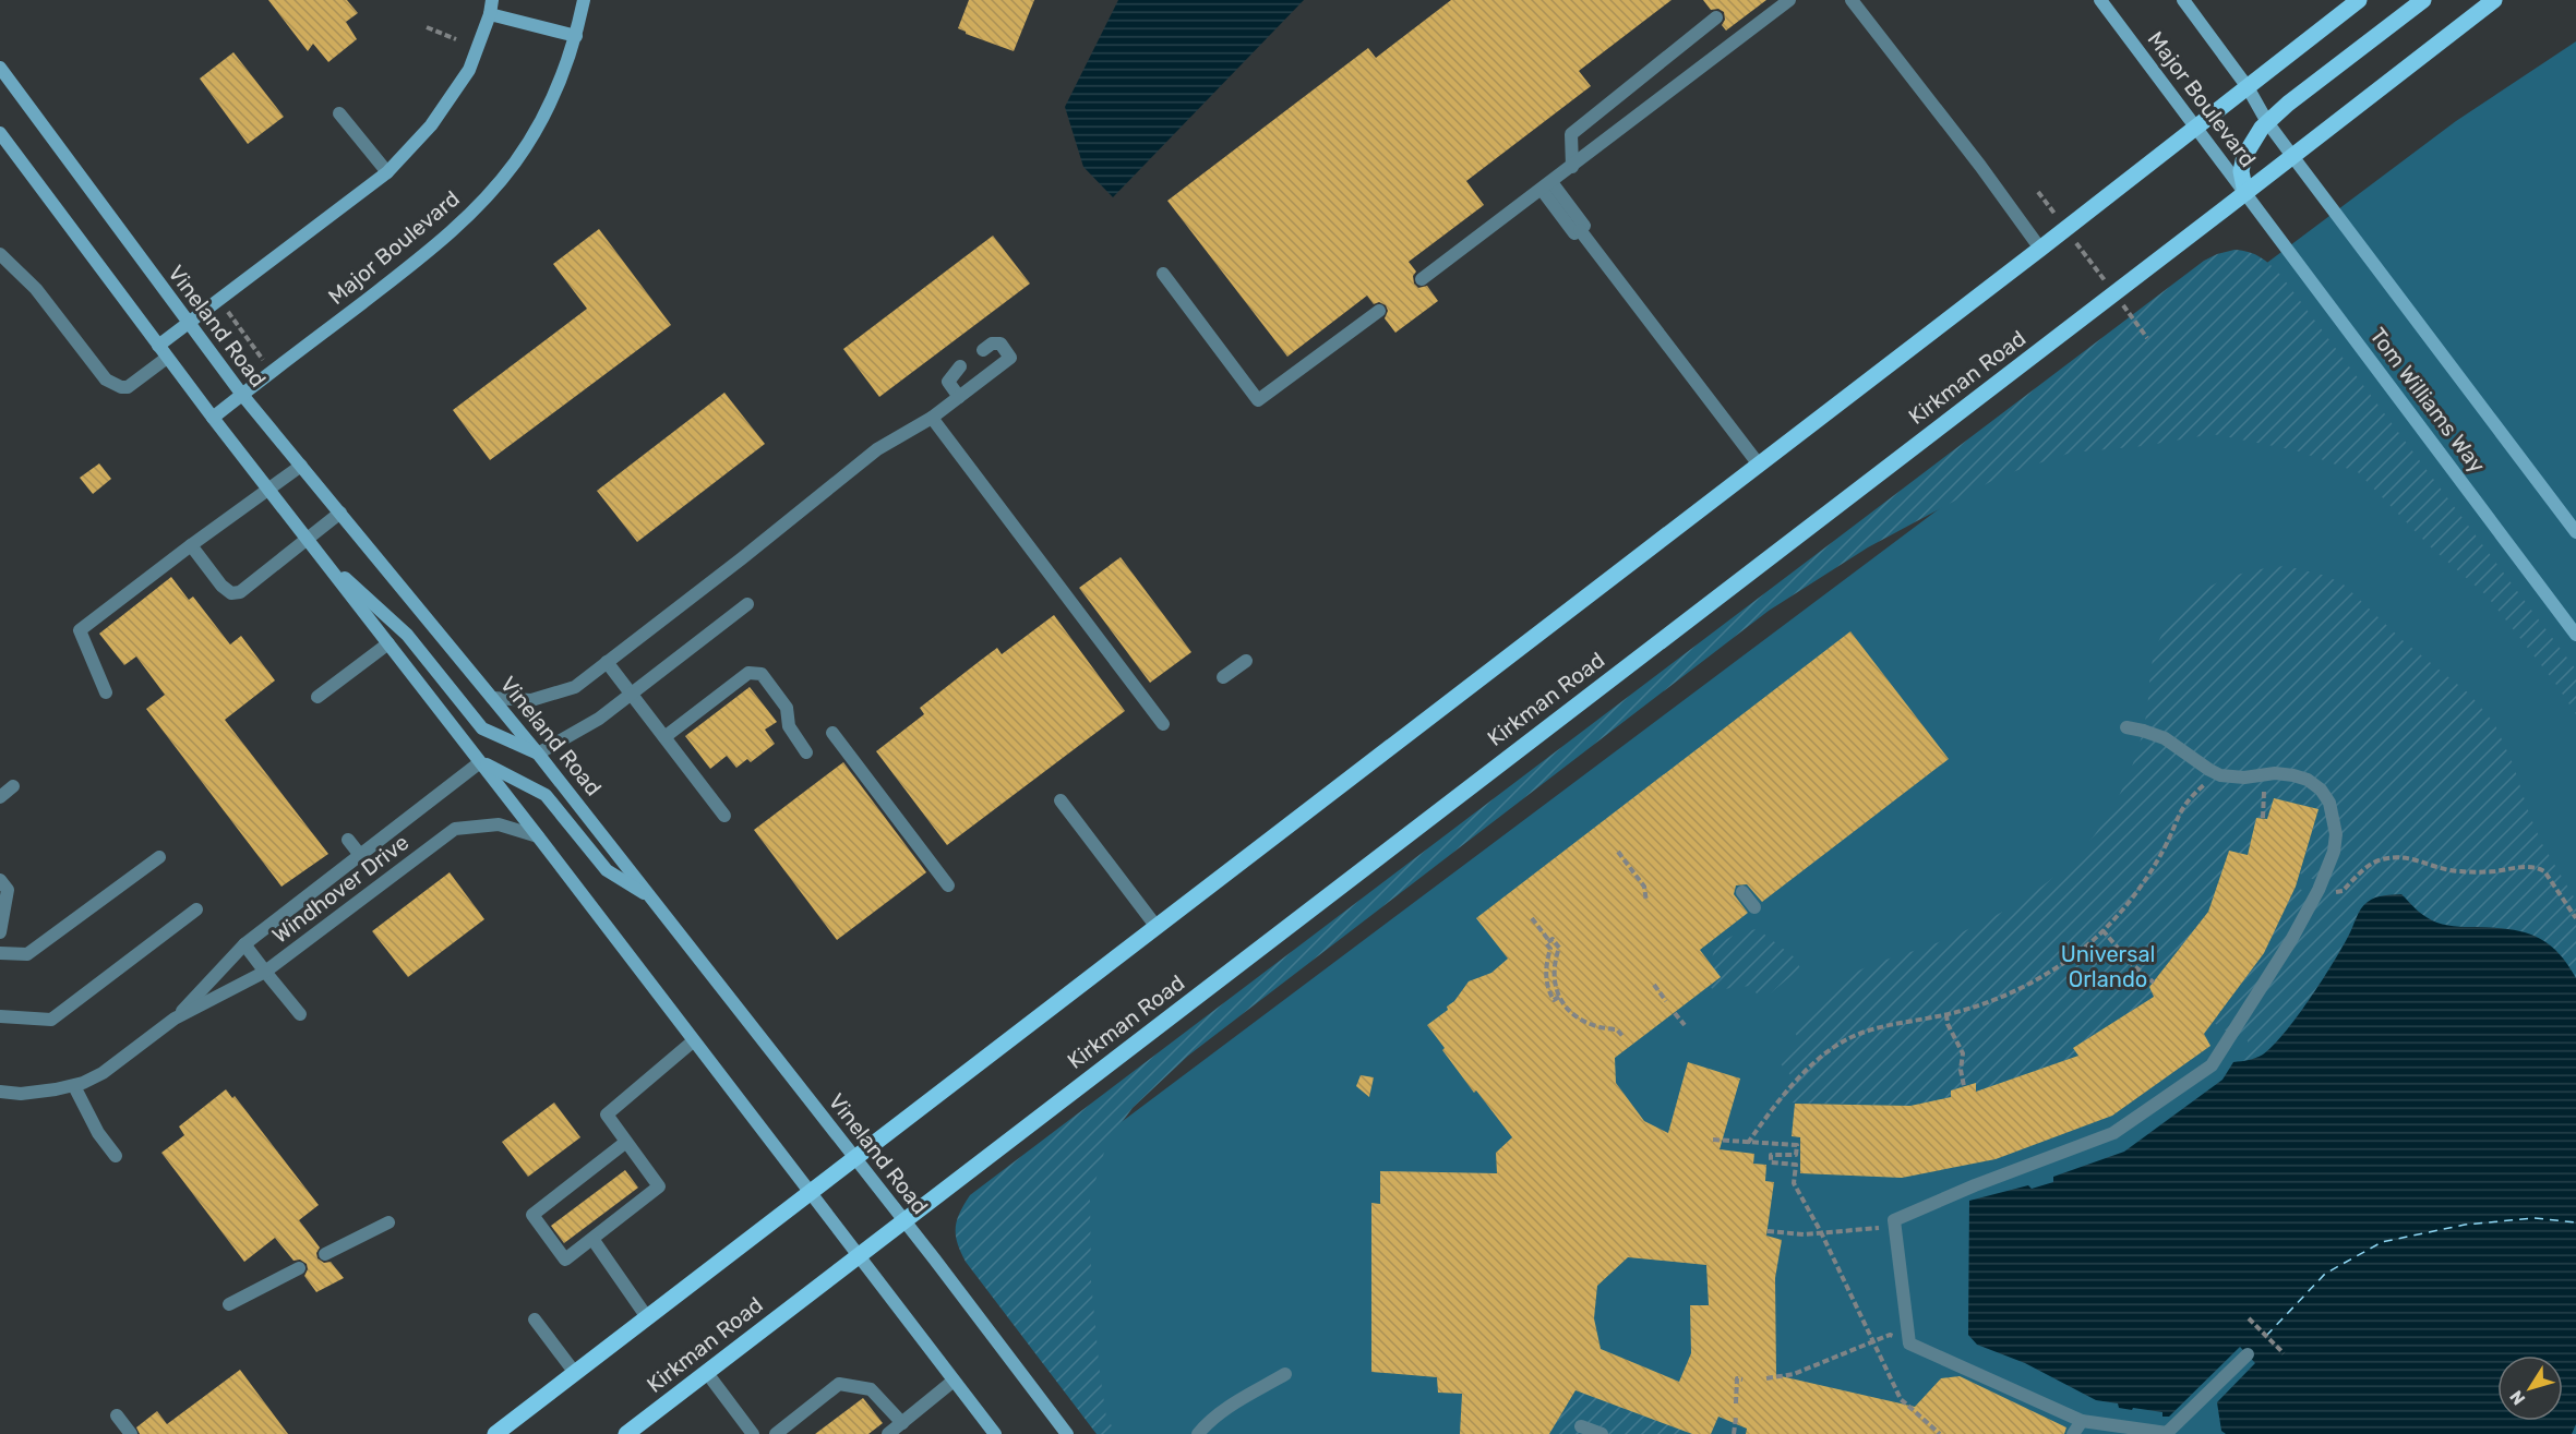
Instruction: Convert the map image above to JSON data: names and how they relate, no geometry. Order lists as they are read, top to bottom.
{
  "streets": {
    "main road": ["Kirkman Road"],
    "street": [
      "Major Boulevard",
      "Vineland Road",
      "Tom Williams Way",
      "Windhover Drive"
    ]
  },
  "crossings": [
    ["Major Boulevard", "Vineland Road"],
    ["Major Boulevard", "Kirkman Road"],
    ["Major Boulevard", "Tom Williams Way"],
    ["Vineland Road", "Kirkman Road"],
    ["Kirkman Road", "Tom Williams Way"]
  ],
  "parks": ["Universal Orlando"],
  "north": "bottom left"
}
